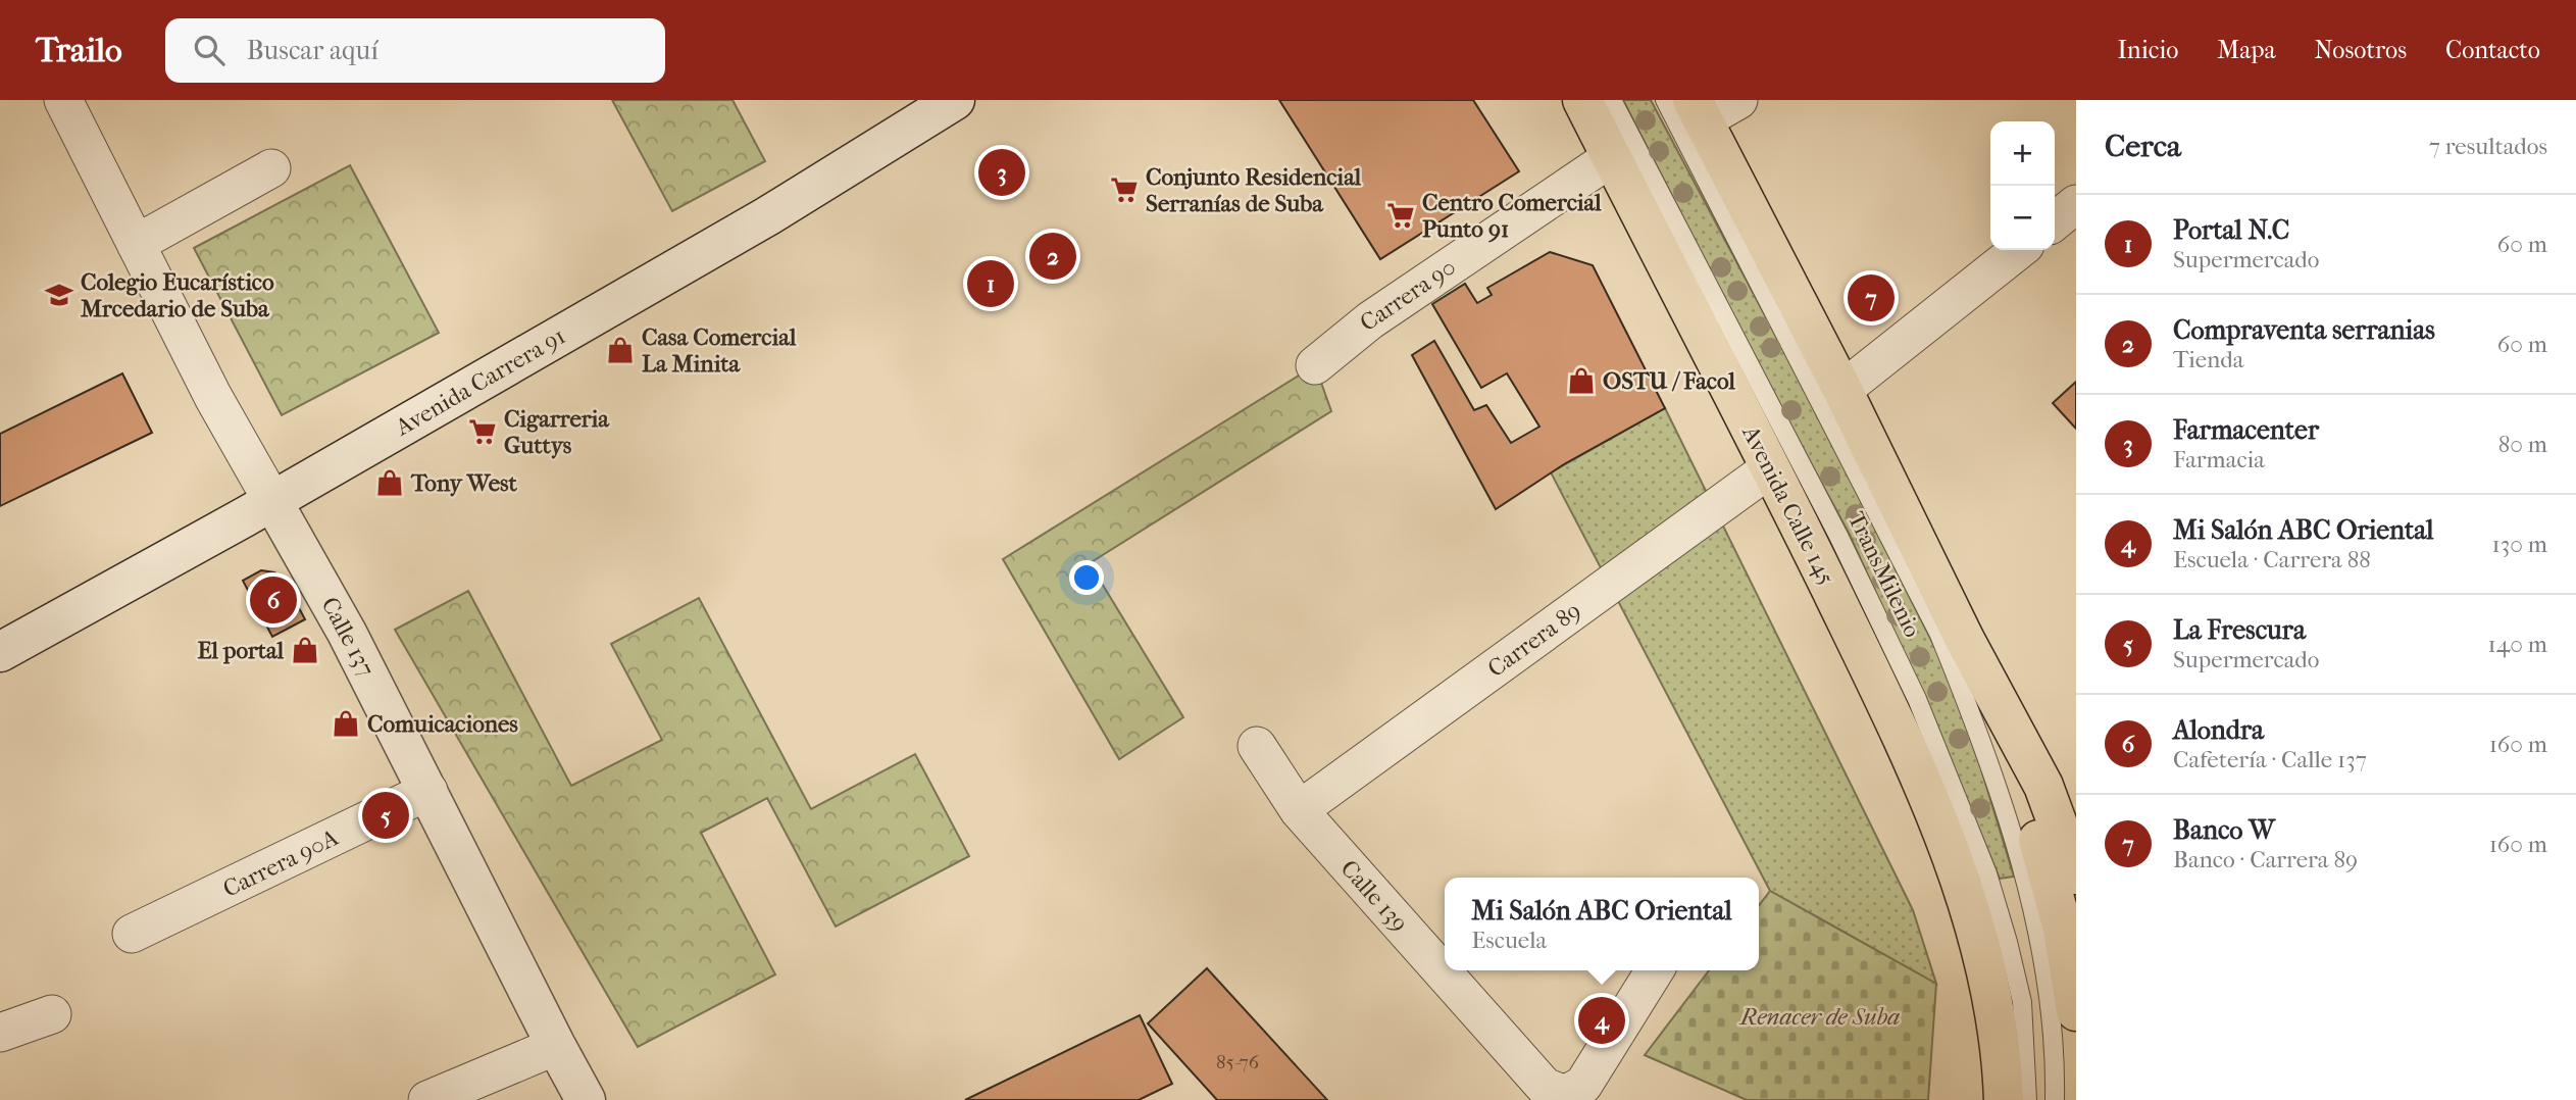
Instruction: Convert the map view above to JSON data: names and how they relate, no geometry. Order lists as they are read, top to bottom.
{
  "streets": {
    "main road": ["Avenida Carrera 91", "Avenida Calle 145", "Calle 137"],
    "street": [
      "Carrera 90",
      "Carrera 89",
      "Carrera 90A",
      "Calle 139"
    ],
    "lane": ["TransMilenio"]
  },
  "crossings": [
    ["Carrera 90", "Avenida Calle 145"],
    ["Avenida Carrera 91", "Calle 137"],
    ["Avenida Calle 145", "Carrera 89"],
    ["Calle 137", "Carrera 90A"],
    ["Carrera 89", "Calle 139"]
  ],
  "parks": ["Renacer de Suba"],
  "places": {
    "supermarket": ["Conjunto Residencial Serranías de Suba", "Centro Comercial Punto 91", "Cigarreria Guttys"],
    "school or university": ["Colegio Eucarístico Mrcedario de Suba"],
    "shop": [
      "Casa Comercial La Minita",
      "OSTU / Facol",
      "Tony West",
      "El portal",
      "Comuicaciones"
    ]
  },
  "house_numbers": ["85-76"],
  "page": {
    "header": "Trailo",
    "search": "Buscar aquí",
    "nav": [
      "Inicio",
      "Mapa",
      "Nosotros",
      "Contacto"
    ],
    "heading": ["Cerca", "7 resultados"],
    "map_buttons": ["+", "−"],
    "pins": [
      "3",
      "2",
      "1",
      "7",
      "6",
      "5",
      "4"
    ],
    "list": [
      {
        "mark": "1",
        "name": "Portal N.C",
        "note": "Supermercado",
        "value": "60 m"
      },
      {
        "mark": "2",
        "name": "Compraventa serranias",
        "note": "Tienda",
        "value": "60 m"
      },
      {
        "mark": "3",
        "name": "Farmacenter",
        "note": "Farmacia",
        "value": "80 m"
      },
      {
        "mark": "4",
        "name": "Mi Salón ABC Oriental",
        "note": "Escuela · Carrera 88",
        "value": "130 m"
      },
      {
        "mark": "5",
        "name": "La Frescura",
        "note": "Supermercado",
        "value": "140 m"
      },
      {
        "mark": "6",
        "name": "Alondra",
        "note": "Cafetería · Calle 137",
        "value": "160 m"
      },
      {
        "mark": "7",
        "name": "Banco W",
        "note": "Banco · Carrera 89",
        "value": "160 m"
      }
    ],
    "popup": ["Mi Salón ABC Oriental", "Escuela"]
  }
}
